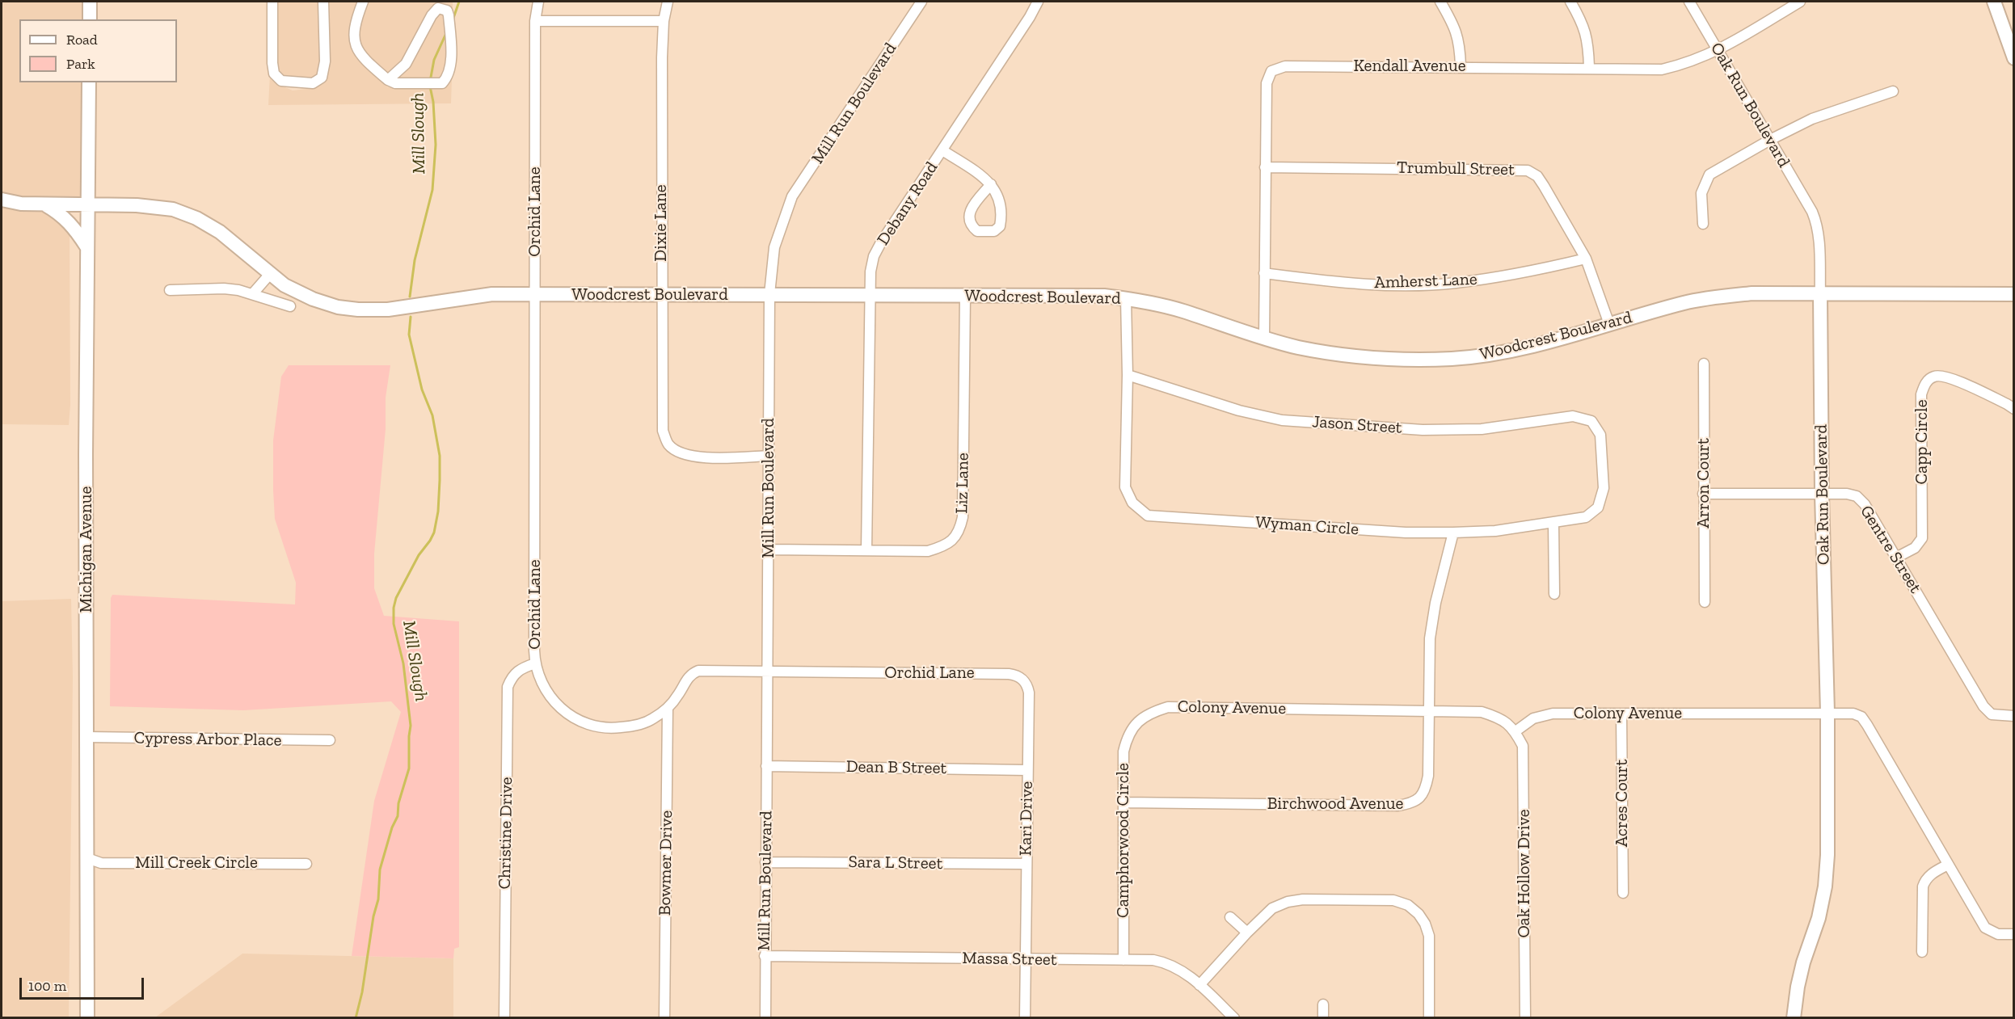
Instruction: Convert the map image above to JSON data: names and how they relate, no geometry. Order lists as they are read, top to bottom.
{
  "streets": {
    "street": [
      "Kendall Avenue",
      "Mill Run Boulevard",
      "Oak Run Boulevard",
      "Trumbull Street",
      "Debany Road",
      "Orchid Lane",
      "Dixie Lane",
      "Amherst Lane",
      "Woodcrest Boulevard",
      "Jason Street",
      "Capp Circle",
      "Liz Lane",
      "Arron Court",
      "Wyman Circle",
      "Michigan Avenue",
      "Gentre Street",
      "Colony Avenue",
      "Cypress Arbor Place",
      "Dean B Street",
      "Acres Court",
      "Birchwood Avenue",
      "Kari Drive",
      "Christine Drive",
      "Camphorwood Circle",
      "Mill Creek Circle",
      "Bowmer Drive",
      "Sara L Street",
      "Oak Hollow Drive",
      "Massa Street"
    ]
  },
  "crossings": [
    ["Kendall Avenue", "Oak Run Boulevard"],
    ["Kendall Avenue", "Trumbull Street"],
    ["Kendall Avenue", "Amherst Lane"],
    ["Kendall Avenue", "Woodcrest Boulevard"],
    ["Mill Run Boulevard", "Orchid Lane"],
    ["Mill Run Boulevard", "Dixie Lane"],
    ["Mill Run Boulevard", "Woodcrest Boulevard"],
    ["Mill Run Boulevard", "Liz Lane"],
    ["Mill Run Boulevard", "Dean B Street"],
    ["Mill Run Boulevard", "Sara L Street"],
    ["Mill Run Boulevard", "Massa Street"],
    ["Oak Run Boulevard", "Woodcrest Boulevard"],
    ["Oak Run Boulevard", "Gentre Street"],
    ["Oak Run Boulevard", "Colony Avenue"],
    ["Trumbull Street", "Amherst Lane"],
    ["Trumbull Street", "Woodcrest Boulevard"],
    ["Debany Road", "Woodcrest Boulevard"],
    ["Debany Road", "Liz Lane"],
    ["Orchid Lane", "Woodcrest Boulevard"],
    ["Orchid Lane", "Kari Drive"],
    ["Orchid Lane", "Christine Drive"],
    ["Orchid Lane", "Bowmer Drive"],
    ["Dixie Lane", "Woodcrest Boulevard"],
    ["Woodcrest Boulevard", "Liz Lane"],
    ["Woodcrest Boulevard", "Wyman Circle"],
    ["Woodcrest Boulevard", "Michigan Avenue"],
    ["Jason Street", "Wyman Circle"],
    ["Capp Circle", "Gentre Street"],
    ["Arron Court", "Gentre Street"],
    ["Wyman Circle", "Birchwood Avenue"],
    ["Michigan Avenue", "Cypress Arbor Place"],
    ["Michigan Avenue", "Mill Creek Circle"],
    ["Colony Avenue", "Acres Court"],
    ["Colony Avenue", "Birchwood Avenue"],
    ["Colony Avenue", "Camphorwood Circle"],
    ["Colony Avenue", "Oak Hollow Drive"],
    ["Dean B Street", "Kari Drive"],
    ["Birchwood Avenue", "Camphorwood Circle"],
    ["Kari Drive", "Sara L Street"],
    ["Kari Drive", "Massa Street"],
    ["Camphorwood Circle", "Massa Street"]
  ],
  "water": ["Mill Slough"],
  "legend": ["Road", "Park"],
  "scale_bar": "100 m"
}
